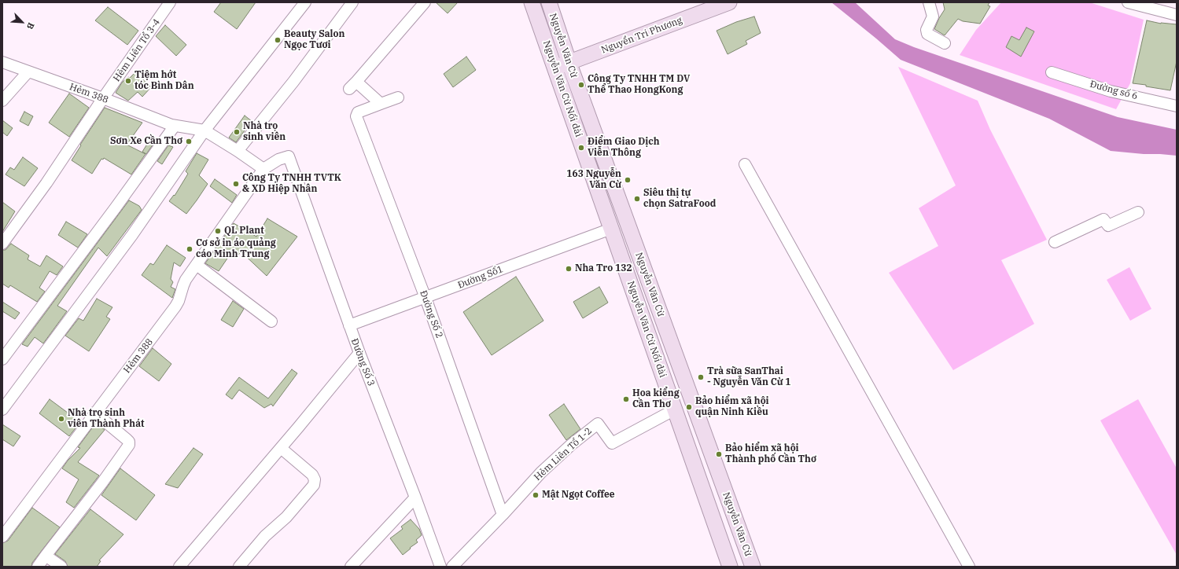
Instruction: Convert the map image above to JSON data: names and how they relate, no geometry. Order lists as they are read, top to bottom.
{
  "streets": {
    "main road": ["Nguyển Tri Phương", "Nguyễn Văn Cừ", "Nguyễn Văn Cừ Nối dài"],
    "street": [
      "Hẻm Liên Tổ 3-4",
      "Đường số 6",
      "Hẻm 388",
      "Đường Số1",
      "Đường Số 2",
      "Đường Số 3",
      "Hẻm Liên Tổ 1-2"
    ]
  },
  "crossings": [
    ["Nguyển Tri Phương", "Nguyễn Văn Cừ"],
    ["Nguyển Tri Phương", "Nguyễn Văn Cừ Nối dài"],
    ["Hẻm Liên Tổ 3-4", "Hẻm 388"],
    ["Nguyễn Văn Cừ Nối dài", "Đường Số1"],
    ["Nguyễn Văn Cừ Nối dài", "Hẻm Liên Tổ 1-2"],
    ["Hẻm 388", "Đường Số 3"],
    ["Đường Số1", "Đường Số 2"],
    ["Đường Số1", "Đường Số 3"],
    ["Đường Số 2", "Hẻm Liên Tổ 1-2"]
  ],
  "places": [
    "Beauty Salon Ngọc Tươi",
    "Tiệm hớt tóc Bình Dân",
    "Công Ty TNHH TM DV Thể Thao HongKong",
    "Nhà trọ sinh viên",
    "Sơn Xe Cần Thơ",
    "Điểm Giao Dịch Viễn Thông",
    "163 Nguyễn Văn Cừ",
    "Công Ty TNHH TVTK & XD Hiệp Nhân",
    "Siêu thị tự chọn SatraFood",
    "QL Plant",
    "Cơ sở in áo quảng cáo Minh Trung",
    "Nha Tro 132",
    "Trà sữa SanThai - Nguyễn Văn Cừ 1",
    "Hoa kiểng Cần Thơ",
    "Bảo hiểm xã hội quận Ninh Kiều",
    "Nhà trọ sinh viên Thành Phát",
    "Bảo hiểm xã hội Thành phố Cần Thơ",
    "Mật Ngọt Coffee"
  ],
  "north": "bottom right"
}
